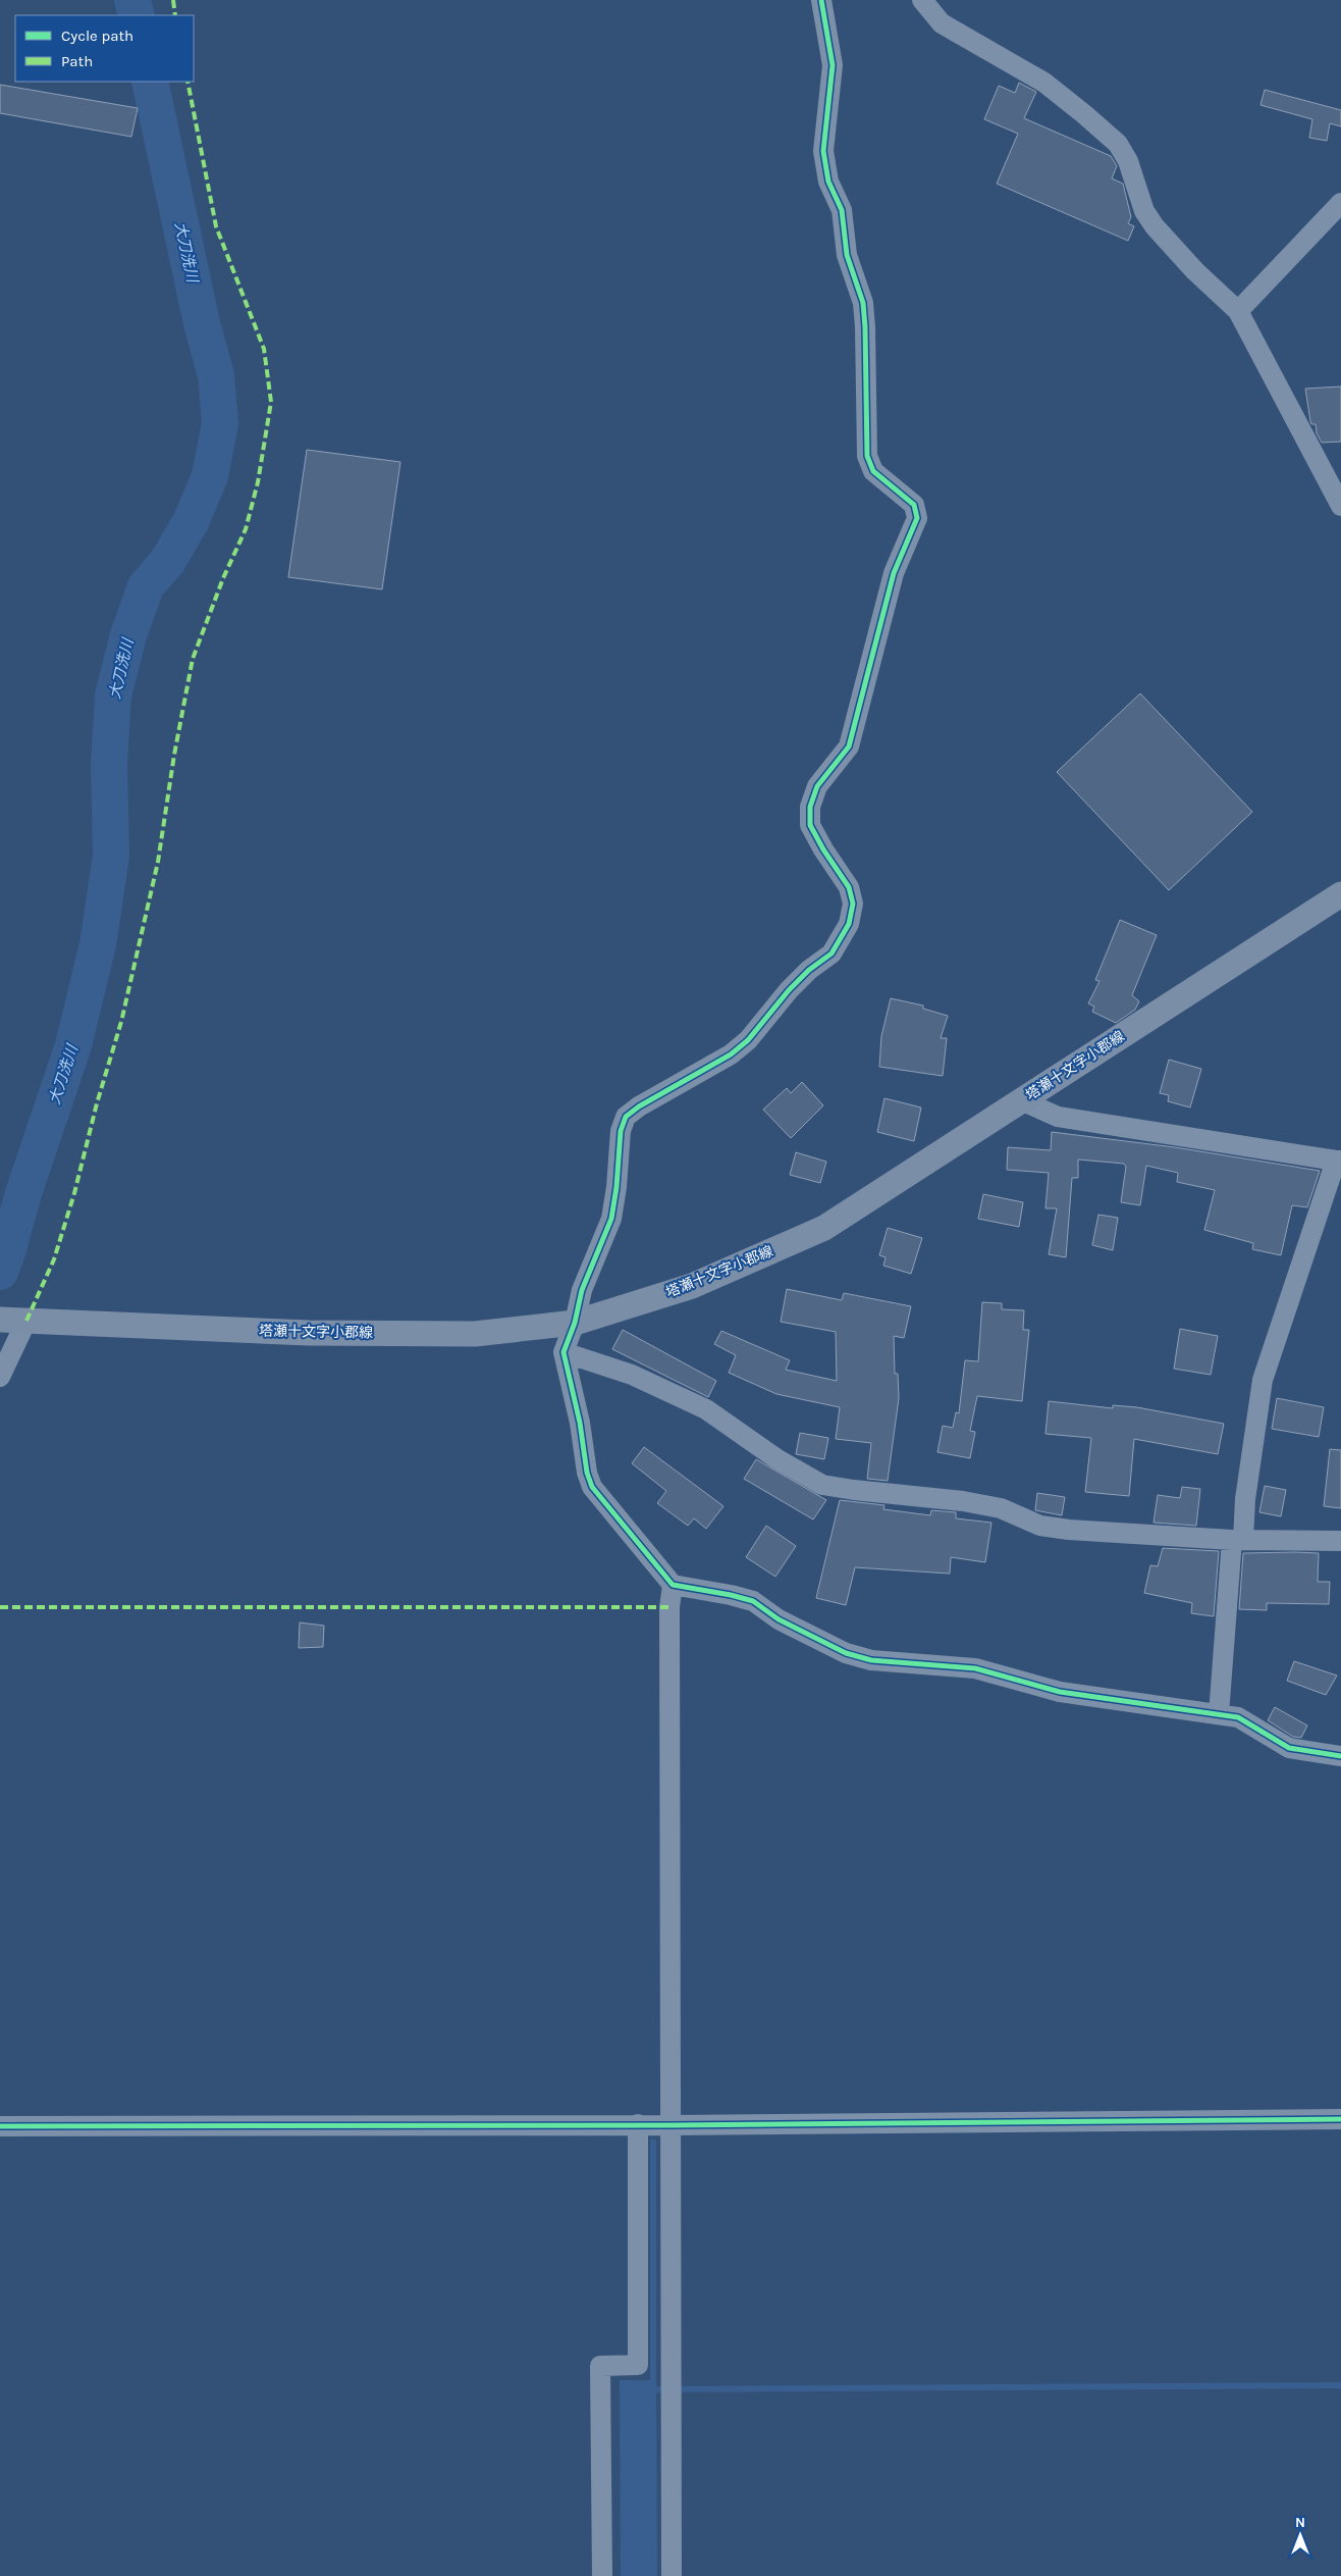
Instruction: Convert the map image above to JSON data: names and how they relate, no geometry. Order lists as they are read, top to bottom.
{
  "streets": {
    "main road": ["塔瀬十文字小郡線"]
  },
  "water": ["大刀洗川"],
  "legend": ["Cycle path", "Path"],
  "north": "top"
}
